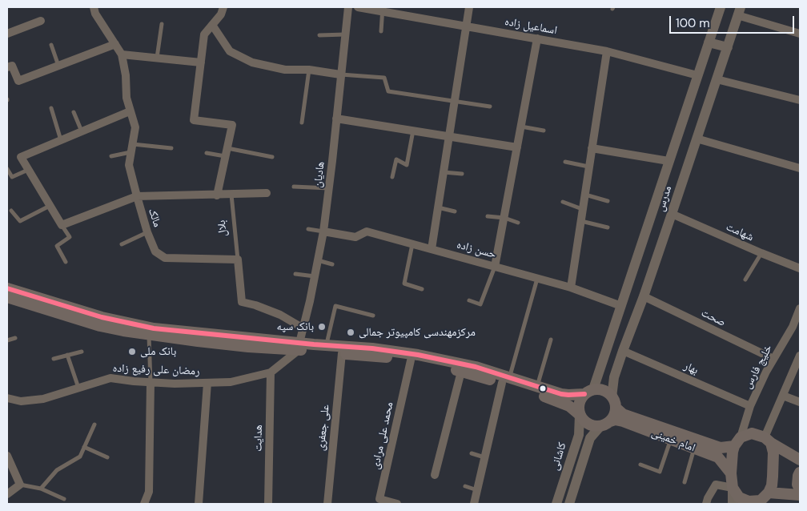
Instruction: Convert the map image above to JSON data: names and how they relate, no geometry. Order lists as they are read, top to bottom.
{
  "streets": {
    "main road": ["امام خمینی"],
    "street": [
      "اسماعیل زاده",
      "هادیان",
      "مدرس",
      "مالک",
      "شهامت",
      "حسن زاده",
      "صحت",
      "خلیج فارس",
      "بهار",
      "رمضان علی رفیع زاده",
      "علی جعفری",
      "محمد علی مرادی",
      "هدایت",
      "کاشانی"
    ],
    "lane": ["بلال"]
  },
  "crossings": [
    ["اسماعیل زاده", "مدرس"],
    ["هادیان", "حسن زاده"],
    ["هادیان", "رمضان علی رفیع زاده"],
    ["مدرس", "شهامت"],
    ["مدرس", "حسن زاده"],
    ["مدرس", "صحت"],
    ["مدرس", "بهار"],
    ["مدرس", "امام خمینی"],
    ["مدرس", "کاشانی"],
    ["مالک", "بلال"],
    ["صحت", "خلیج فارس"],
    ["خلیج فارس", "بهار"],
    ["خلیج فارس", "امام خمینی"],
    ["رمضان علی رفیع زاده", "هدایت"],
    ["امام خمینی", "کاشانی"]
  ],
  "places": ["بانک سپه", "مرکزمهندسی کامپیوتر جمالی", "بانک ملی"],
  "scale_bar": "100 m"
}
